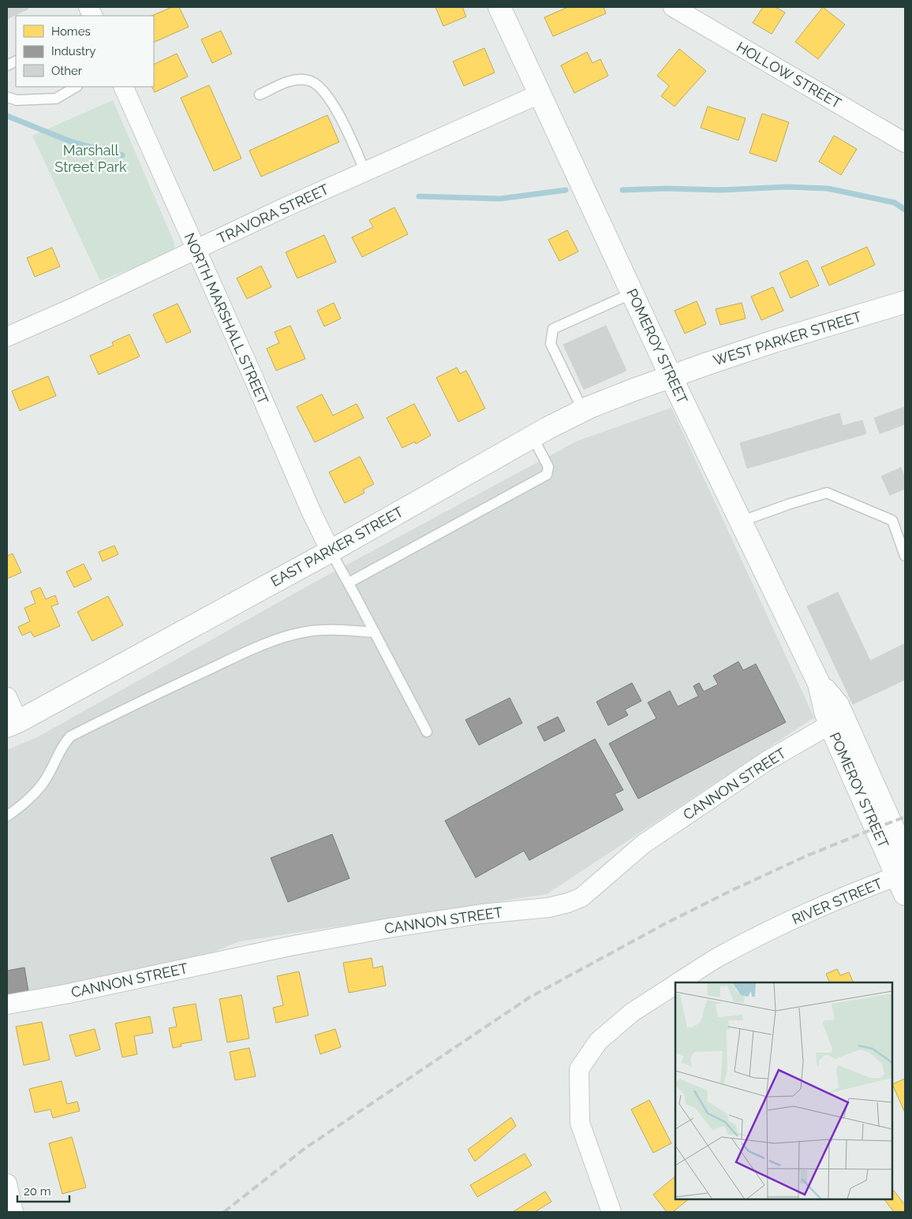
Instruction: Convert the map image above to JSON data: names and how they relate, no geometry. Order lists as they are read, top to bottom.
{
  "streets": {
    "street": [
      "HOLLOW STREET",
      "TRAVORA STREET",
      "NORTH MARSHALL STREET",
      "WEST PARKER STREET",
      "POMEROY STREET",
      "EAST PARKER STREET",
      "CANNON STREET",
      "RIVER STREET"
    ]
  },
  "crossings": [
    ["TRAVORA STREET", "NORTH MARSHALL STREET"],
    ["TRAVORA STREET", "POMEROY STREET"],
    ["NORTH MARSHALL STREET", "EAST PARKER STREET"],
    ["WEST PARKER STREET", "POMEROY STREET"],
    ["WEST PARKER STREET", "EAST PARKER STREET"],
    ["POMEROY STREET", "EAST PARKER STREET"],
    ["POMEROY STREET", "CANNON STREET"],
    ["POMEROY STREET", "RIVER STREET"]
  ],
  "parks": ["Marshall Street Park"],
  "legend": ["Homes", "Industry", "Other"],
  "scale_bar": "20 m"
}
